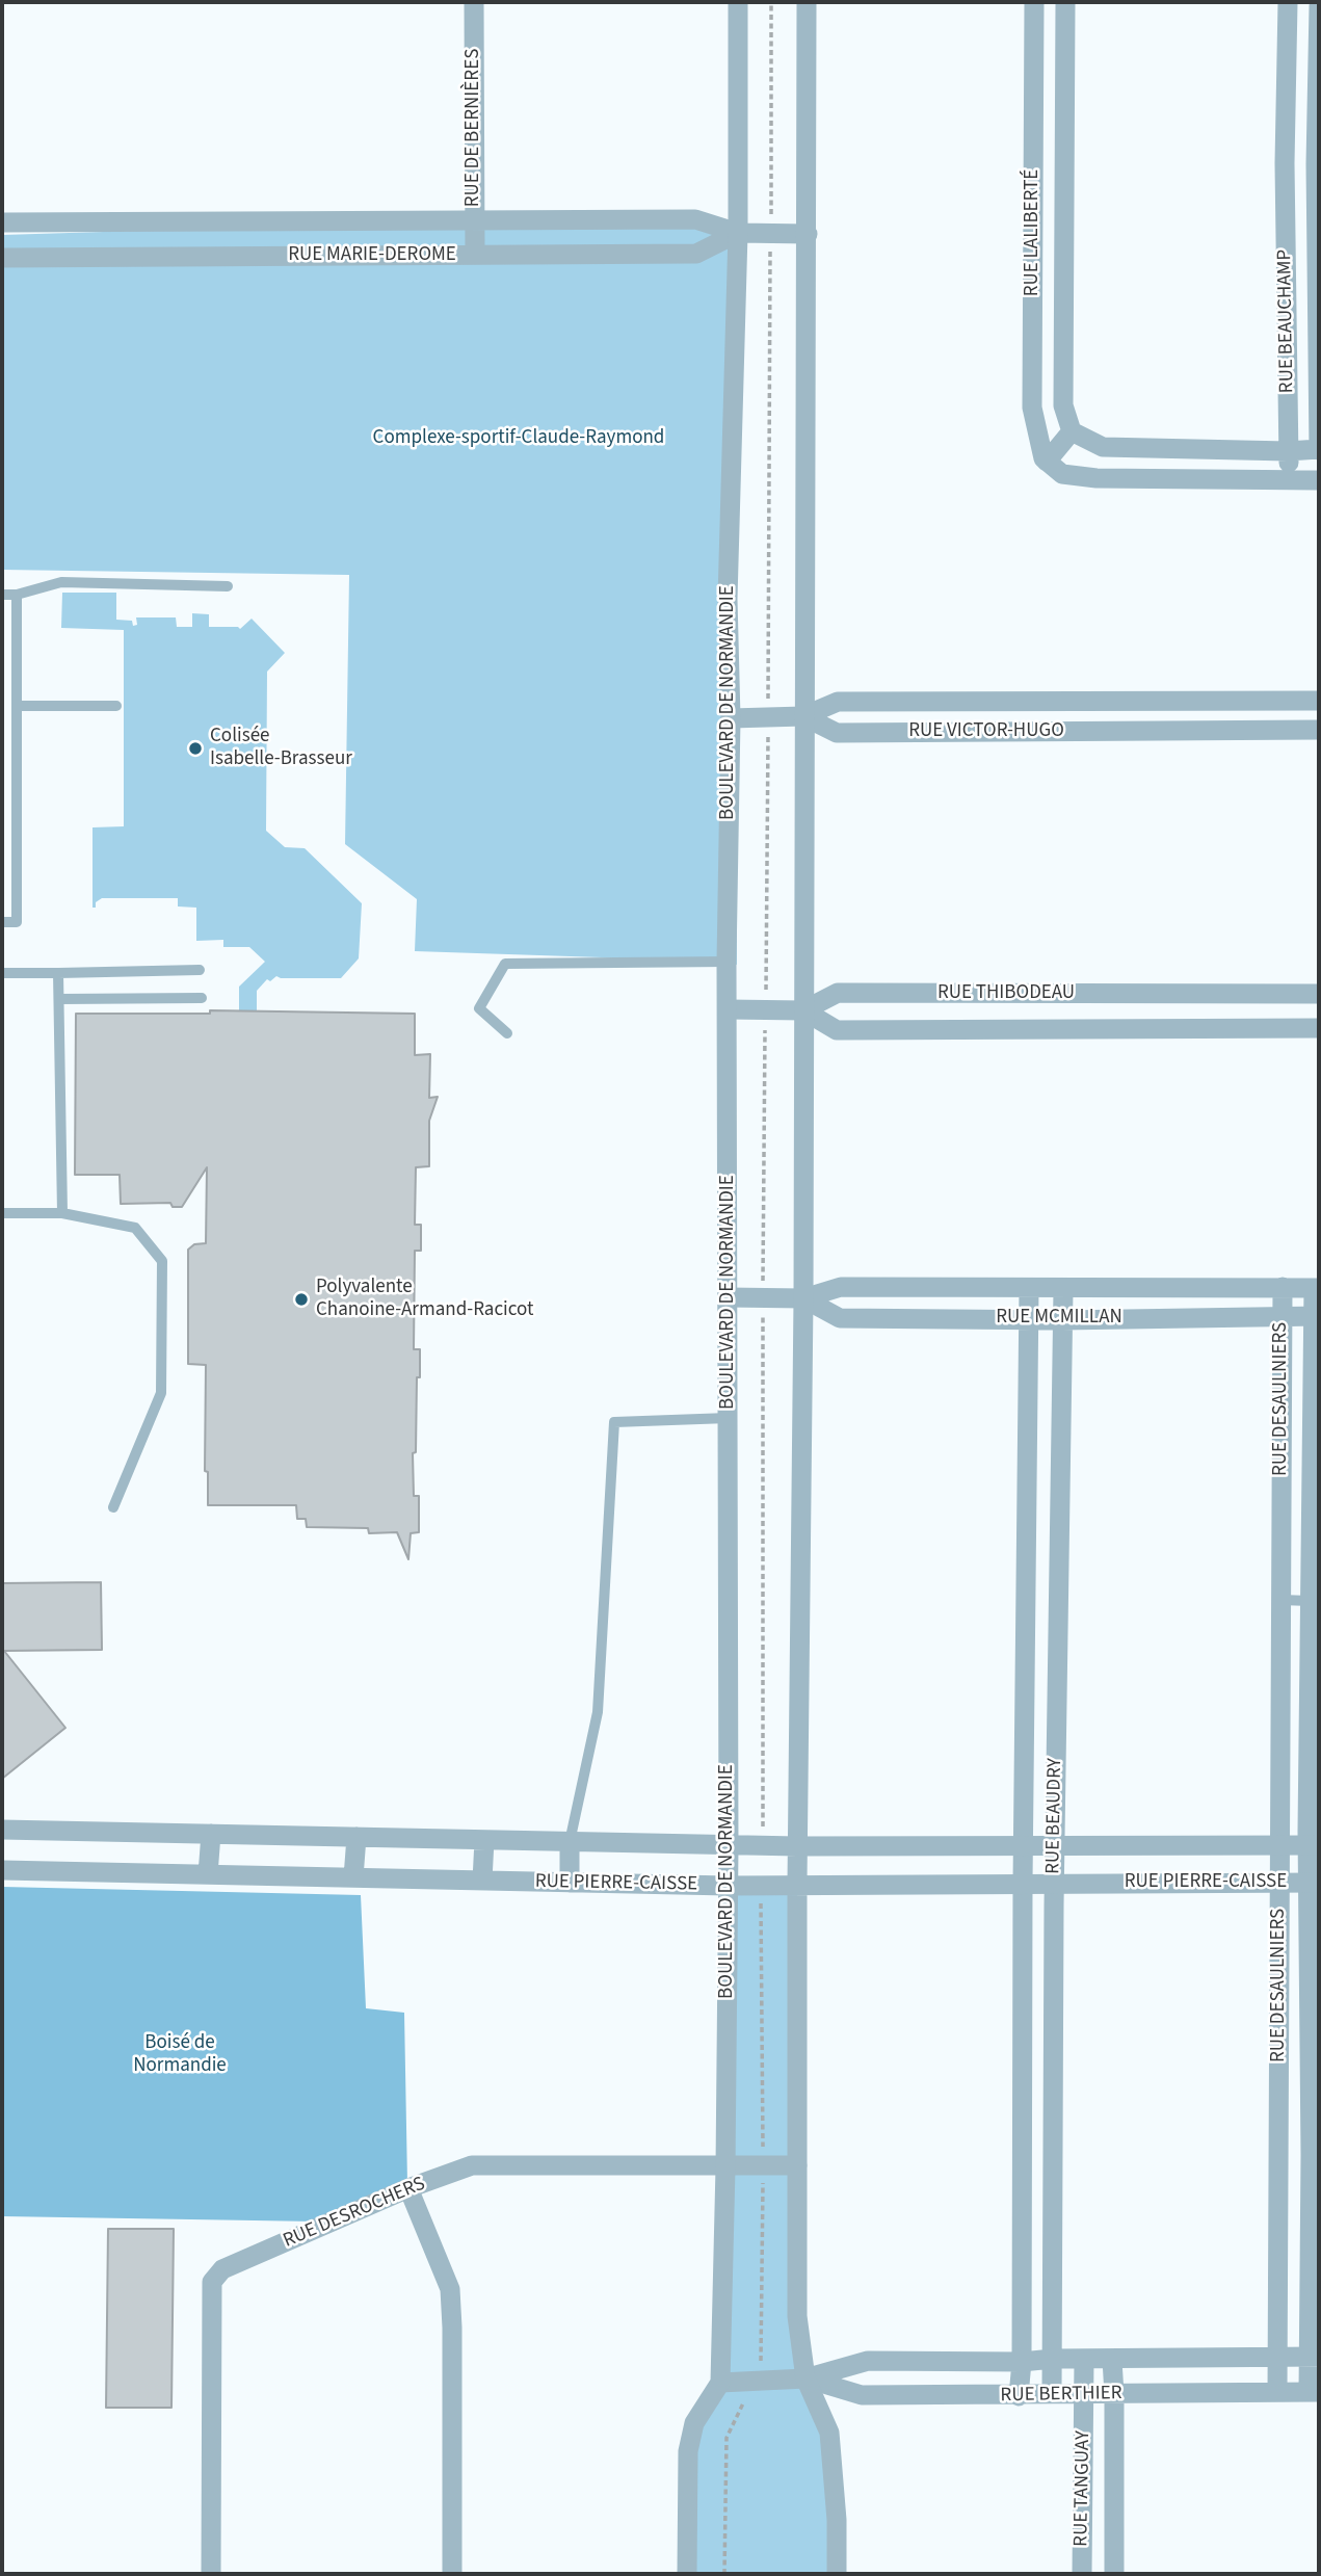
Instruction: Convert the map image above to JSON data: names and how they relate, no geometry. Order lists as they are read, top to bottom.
{
  "streets": {
    "street": [
      "RUE DE BERNIÈRES",
      "RUE LALIBERTÉ",
      "RUE MARIE-DEROME",
      "RUE BEAUCHAMP",
      "BOULEVARD DE NORMANDIE",
      "RUE VICTOR-HUGO",
      "RUE THIBODEAU",
      "RUE MCMILLAN",
      "RUE DESAULNIERS",
      "RUE BEAUDRY",
      "RUE PIERRE-CAISSE",
      "RUE DESROCHERS",
      "RUE BERTHIER",
      "RUE TANGUAY"
    ]
  },
  "crossings": [
    ["RUE DE BERNIÈRES", "RUE MARIE-DEROME"],
    ["RUE MARIE-DEROME", "BOULEVARD DE NORMANDIE"],
    ["BOULEVARD DE NORMANDIE", "RUE VICTOR-HUGO"],
    ["BOULEVARD DE NORMANDIE", "RUE THIBODEAU"],
    ["BOULEVARD DE NORMANDIE", "RUE MCMILLAN"],
    ["BOULEVARD DE NORMANDIE", "RUE PIERRE-CAISSE"],
    ["BOULEVARD DE NORMANDIE", "RUE DESROCHERS"],
    ["BOULEVARD DE NORMANDIE", "RUE BERTHIER"],
    ["RUE MCMILLAN", "RUE DESAULNIERS"],
    ["RUE MCMILLAN", "RUE BEAUDRY"],
    ["RUE DESAULNIERS", "RUE PIERRE-CAISSE"],
    ["RUE DESAULNIERS", "RUE BERTHIER"],
    ["RUE BEAUDRY", "RUE PIERRE-CAISSE"],
    ["RUE BEAUDRY", "RUE BERTHIER"],
    ["RUE BERTHIER", "RUE TANGUAY"]
  ],
  "parks": ["Complexe-sportif-Claude-Raymond", "Boisé de Normandie"],
  "places": ["Colisée Isabelle-Brasseur", "Polyvalente Chanoine-Armand-Racicot"]
}
